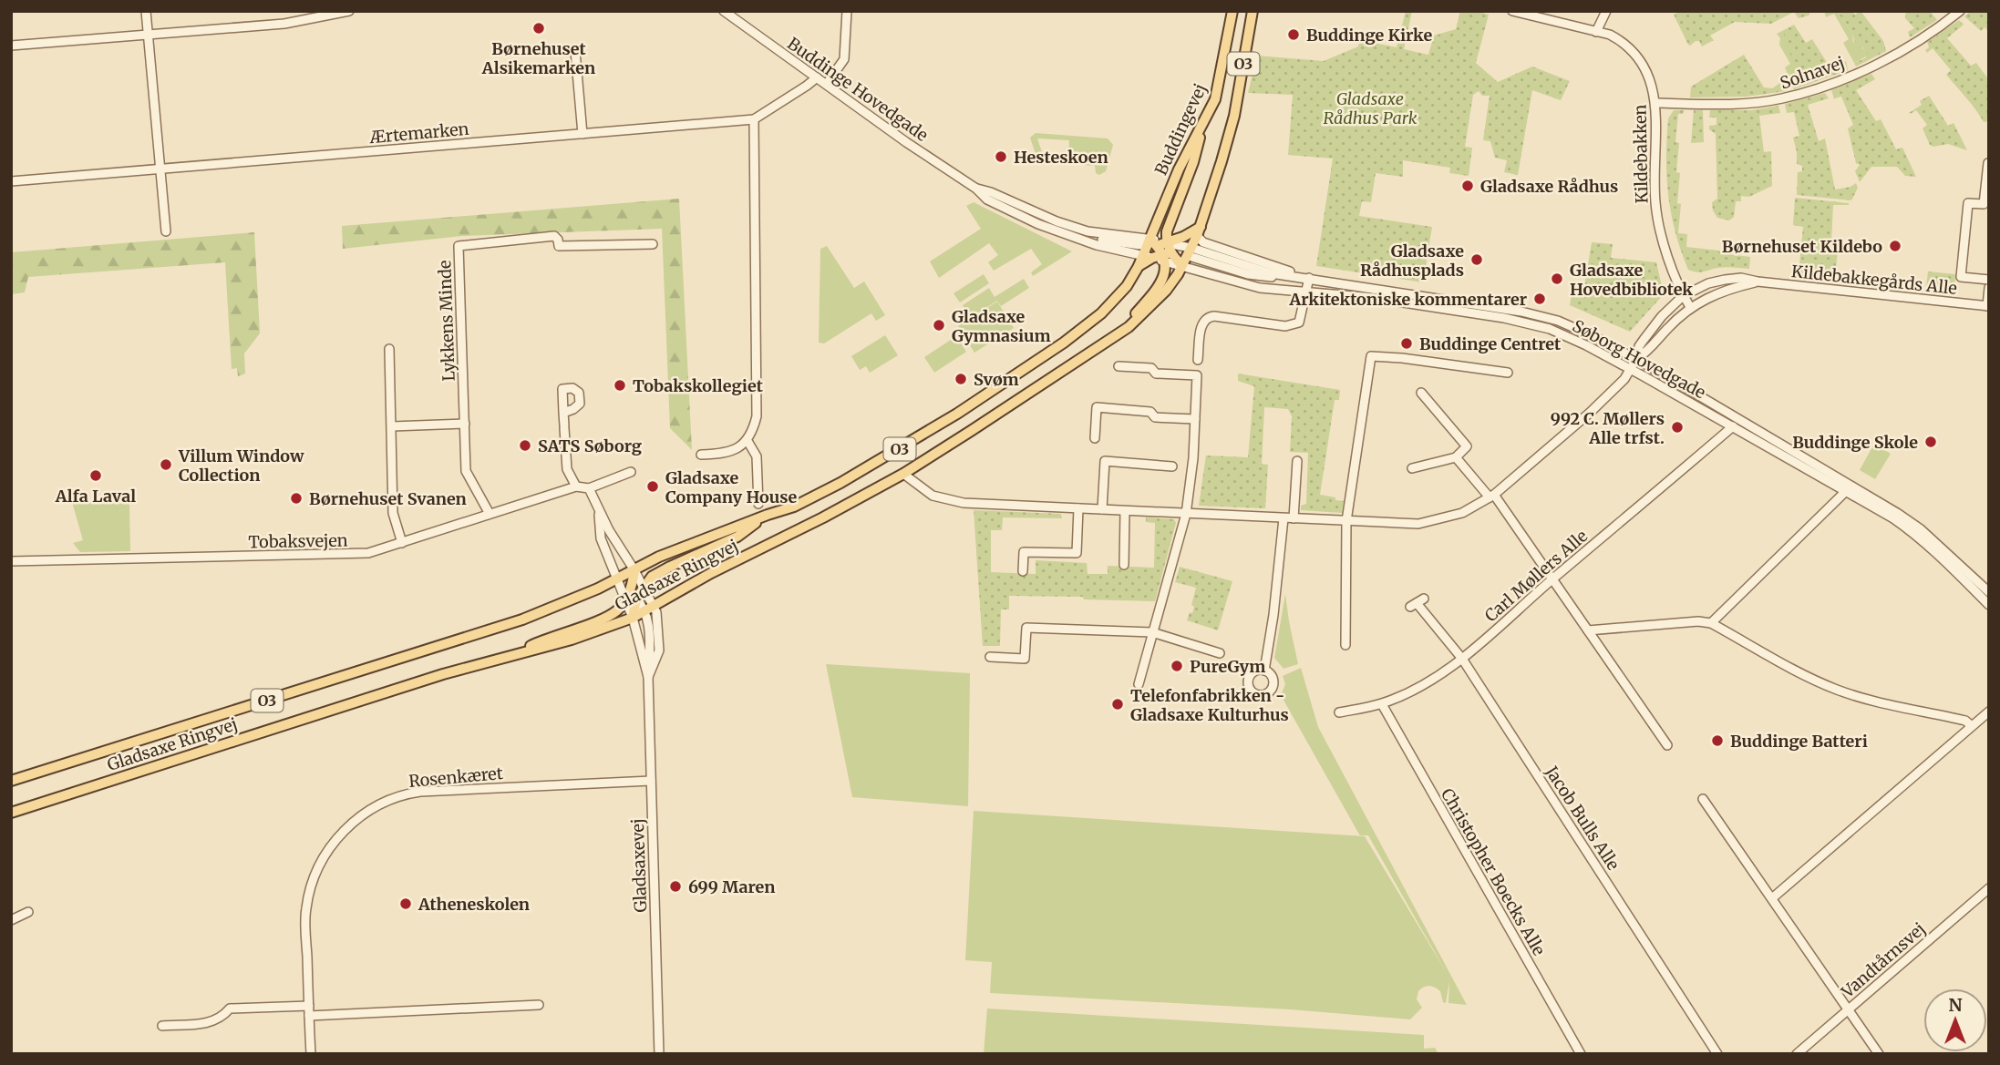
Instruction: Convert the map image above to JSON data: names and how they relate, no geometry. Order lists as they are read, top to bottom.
{
  "streets": {
    "main road": ["O3", "Buddingevej", "Gladsaxe Ringvej"],
    "street": [
      "Solnavej",
      "Buddinge Hovedgade",
      "Ærtemarken",
      "Kildebakken",
      "Kildebakkegårds Alle",
      "Lykkens Minde",
      "Søborg Hovedgade",
      "Tobaksvejen",
      "Carl Møllers Alle",
      "Rosenkæret",
      "Jacob Bulls Alle",
      "Gladsaxevej",
      "Christopher Boecks Alle",
      "Vandtårnsvej"
    ]
  },
  "crossings": [
    ["O3", "Gladsaxe Ringvej"],
    ["Solnavej", "Kildebakken"],
    ["Buddinge Hovedgade", "Buddingevej"],
    ["Buddinge Hovedgade", "Ærtemarken"],
    ["Buddinge Hovedgade", "Gladsaxe Ringvej"],
    ["Buddingevej", "Gladsaxe Ringvej"],
    ["Kildebakken", "Kildebakkegårds Alle"],
    ["Kildebakkegårds Alle", "Søborg Hovedgade"],
    ["Kildebakkegårds Alle", "Gladsaxe Ringvej"],
    ["Lykkens Minde", "Tobaksvejen"],
    ["Søborg Hovedgade", "Gladsaxe Ringvej"],
    ["Søborg Hovedgade", "Carl Møllers Alle"],
    ["Gladsaxe Ringvej", "Gladsaxevej"],
    ["Carl Møllers Alle", "Jacob Bulls Alle"],
    ["Carl Møllers Alle", "Christopher Boecks Alle"],
    ["Rosenkæret", "Gladsaxevej"]
  ],
  "parks": ["Gladsaxe Rådhus Park"],
  "places": [
    "Børnehuset Alsikemarken",
    "Buddinge Kirke",
    "Hesteskoen",
    "Gladsaxe Rådhus",
    "Børnehuset Kildebo",
    "Gladsaxe Rådhusplads",
    "Gladsaxe Hovedbibliotek",
    "Arkitektoniske kommentarer",
    "Gladsaxe Gymnasium",
    "Buddinge Centret",
    "Svøm",
    "Tobakskollegiet",
    "992 C. Møllers Alle trfst.",
    "Buddinge Skole",
    "SATS Søborg",
    "Villum Window Collection",
    "Alfa Laval",
    "Gladsaxe Company House",
    "Børnehuset Svanen",
    "PureGym",
    "Telefonfabrikken - Gladsaxe Kulturhus",
    "Buddinge Batteri",
    "699 Maren",
    "Atheneskolen"
  ],
  "north": "top"
}
